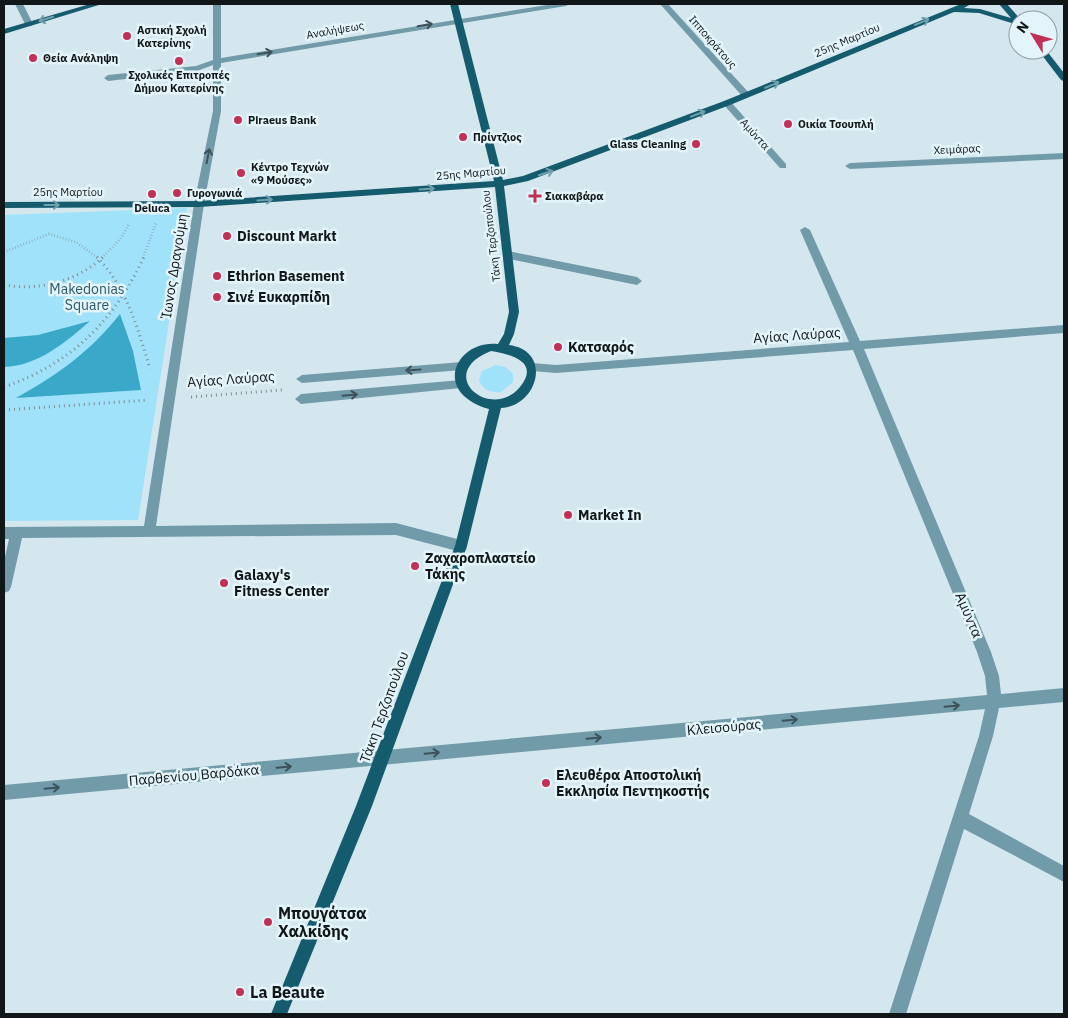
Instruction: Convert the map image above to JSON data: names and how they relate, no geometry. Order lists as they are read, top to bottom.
{
  "streets": {
    "main road": ["25ης Μαρτίου", "Τάκη Τερζοπούλου"],
    "street": [
      "Αναλήψεως",
      "Ιπποκράτους",
      "Αμύντα",
      "Χειμάρας",
      "Ίωνος Δραγούμη",
      "Αγίας Λαύρας",
      "Κλεισούρας",
      "Παρθενίου Βαρδάκα"
    ]
  },
  "crossings": [
    ["Αναλήψεως", "Τάκη Τερζοπούλου"],
    ["Αναλήψεως", "Ίωνος Δραγούμη"],
    ["25ης Μαρτίου", "Ιπποκράτους"],
    ["25ης Μαρτίου", "Αμύντα"],
    ["25ης Μαρτίου", "Τάκη Τερζοπούλου"],
    ["25ης Μαρτίου", "Ίωνος Δραγούμη"],
    ["Αμύντα", "Αγίας Λαύρας"],
    ["Αμύντα", "Κλεισούρας"],
    ["Τάκη Τερζοπούλου", "Αγίας Λαύρας"],
    ["Τάκη Τερζοπούλου", "Κλεισούρας"],
    ["Τάκη Τερζοπούλου", "Παρθενίου Βαρδάκα"],
    ["Ίωνος Δραγούμη", "Αγίας Λαύρας"],
    ["Κλεισούρας", "Παρθενίου Βαρδάκα"]
  ],
  "one_way": [
    "Αναλήψεως",
    "25ης Μαρτίου",
    "Κλεισούρας",
    "Παρθενίου Βαρδάκα"
  ],
  "parks": ["Makedonias Square"],
  "places": {
    "other": [
      "Αστική Σχολή Κατερίνης",
      "Θεία Ανάληψη",
      "Σχολικές Επιτροπές Δήμου Κατερίνης",
      "Piraeus Bank",
      "Οικία Τσουπλή",
      "Πρίντζιος",
      "Glass Cleaning",
      "Κέντρο Τεχνών «9 Μούσες»",
      "Γυρογωνιά",
      "Deluca",
      "Discount Markt",
      "Ethrion Basement",
      "Σινέ Ευκαρπίδη",
      "Κατσαρός",
      "Market In",
      "Ζαχαροπλαστείο Τάκης",
      "Galaxy's Fitness Center",
      "Ελευθέρα Αποστολική Εκκλησία Πεντηκοστής",
      "Μπουγάτσα Χαλκίδης",
      "La Beaute"
    ],
    "health": ["Σιακαβάρα"]
  },
  "north": "top left"
}
